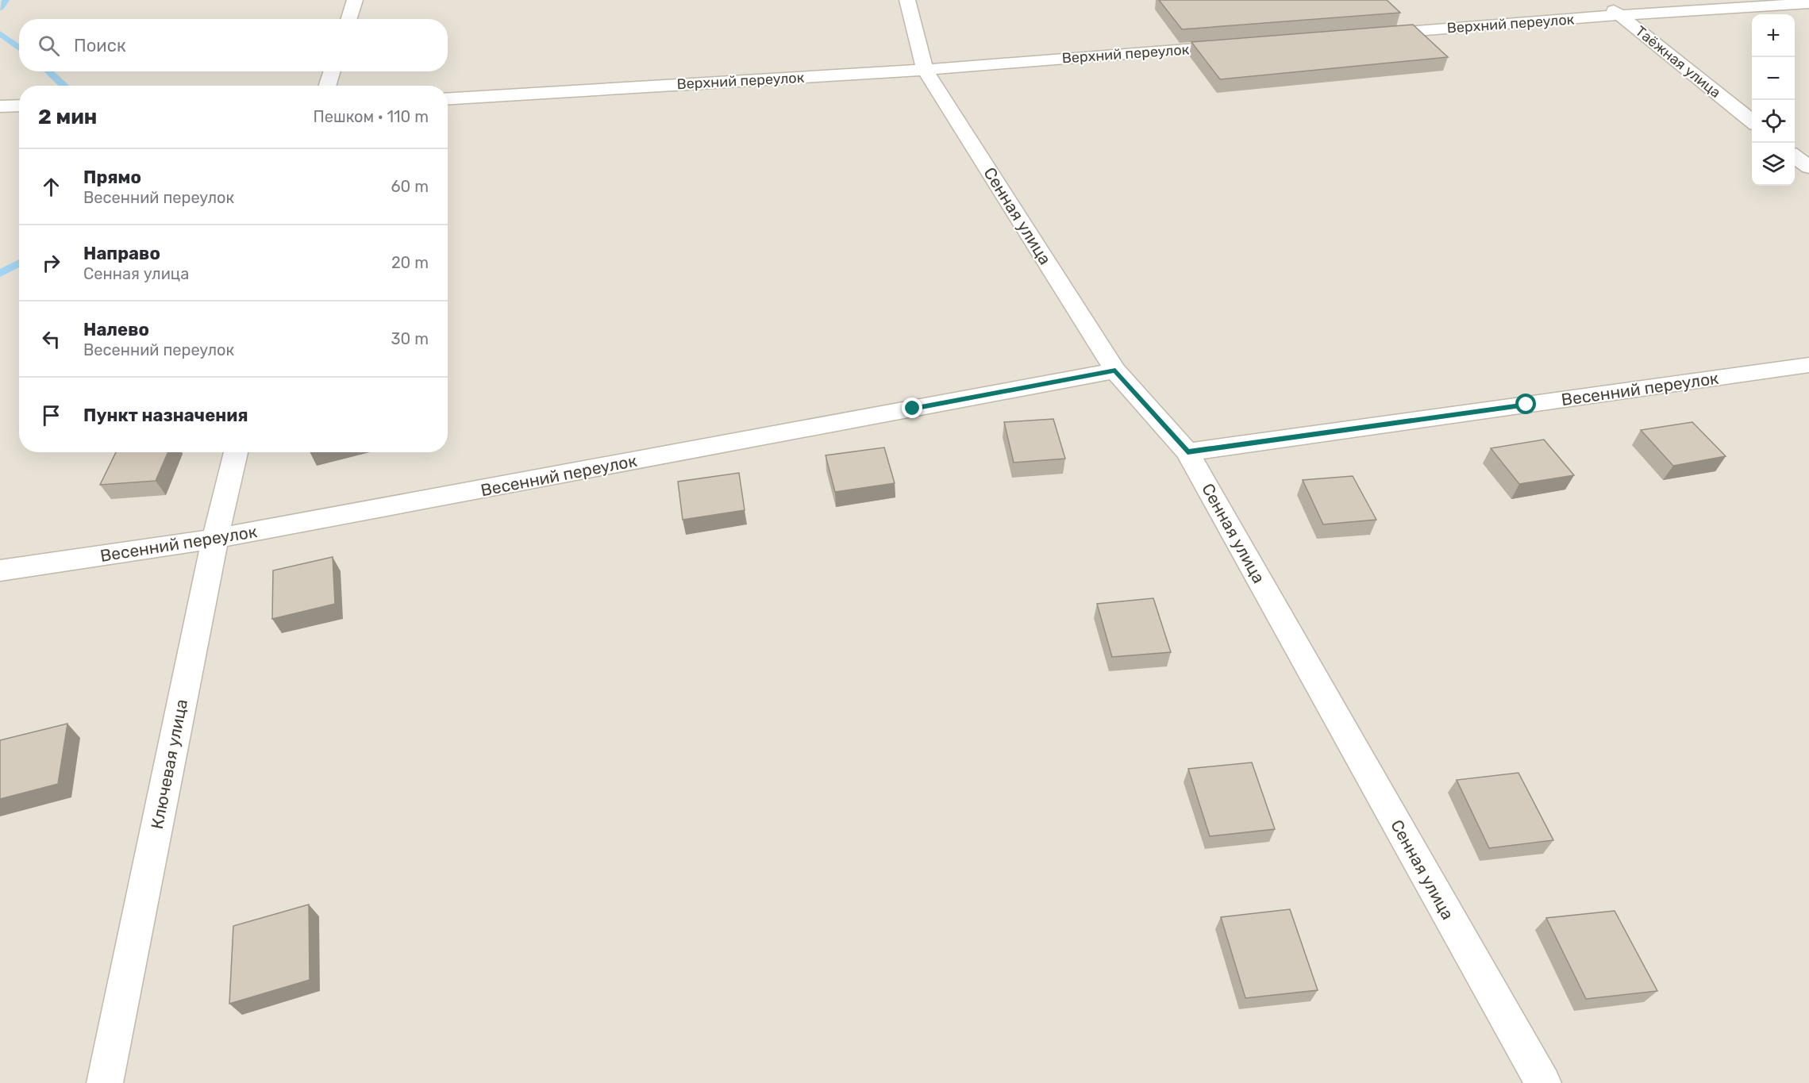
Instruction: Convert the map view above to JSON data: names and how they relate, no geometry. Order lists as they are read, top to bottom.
{
  "streets": {
    "street": [
      "Верхний переулок",
      "Таёжная улица",
      "Сенная улица",
      "Весенний переулок",
      "Ключевая улица"
    ]
  },
  "crossings": [
    ["Верхний переулок", "Таёжная улица"],
    ["Верхний переулок", "Сенная улица"],
    ["Сенная улица", "Весенний переулок"],
    ["Весенний переулок", "Ключевая улица"]
  ],
  "page": {
    "map_buttons": ["+", "−"],
    "search": "Поиск",
    "heading": ["2 мин", "Пешком · 110 m"],
    "list": [
      ["Прямо", "Весенний переулок", "60 m"],
      ["Направо", "Сенная улица", "20 m"],
      ["Налево", "Весенний переулок", "30 m"],
      "Пункт назначения"
    ]
  }
}
